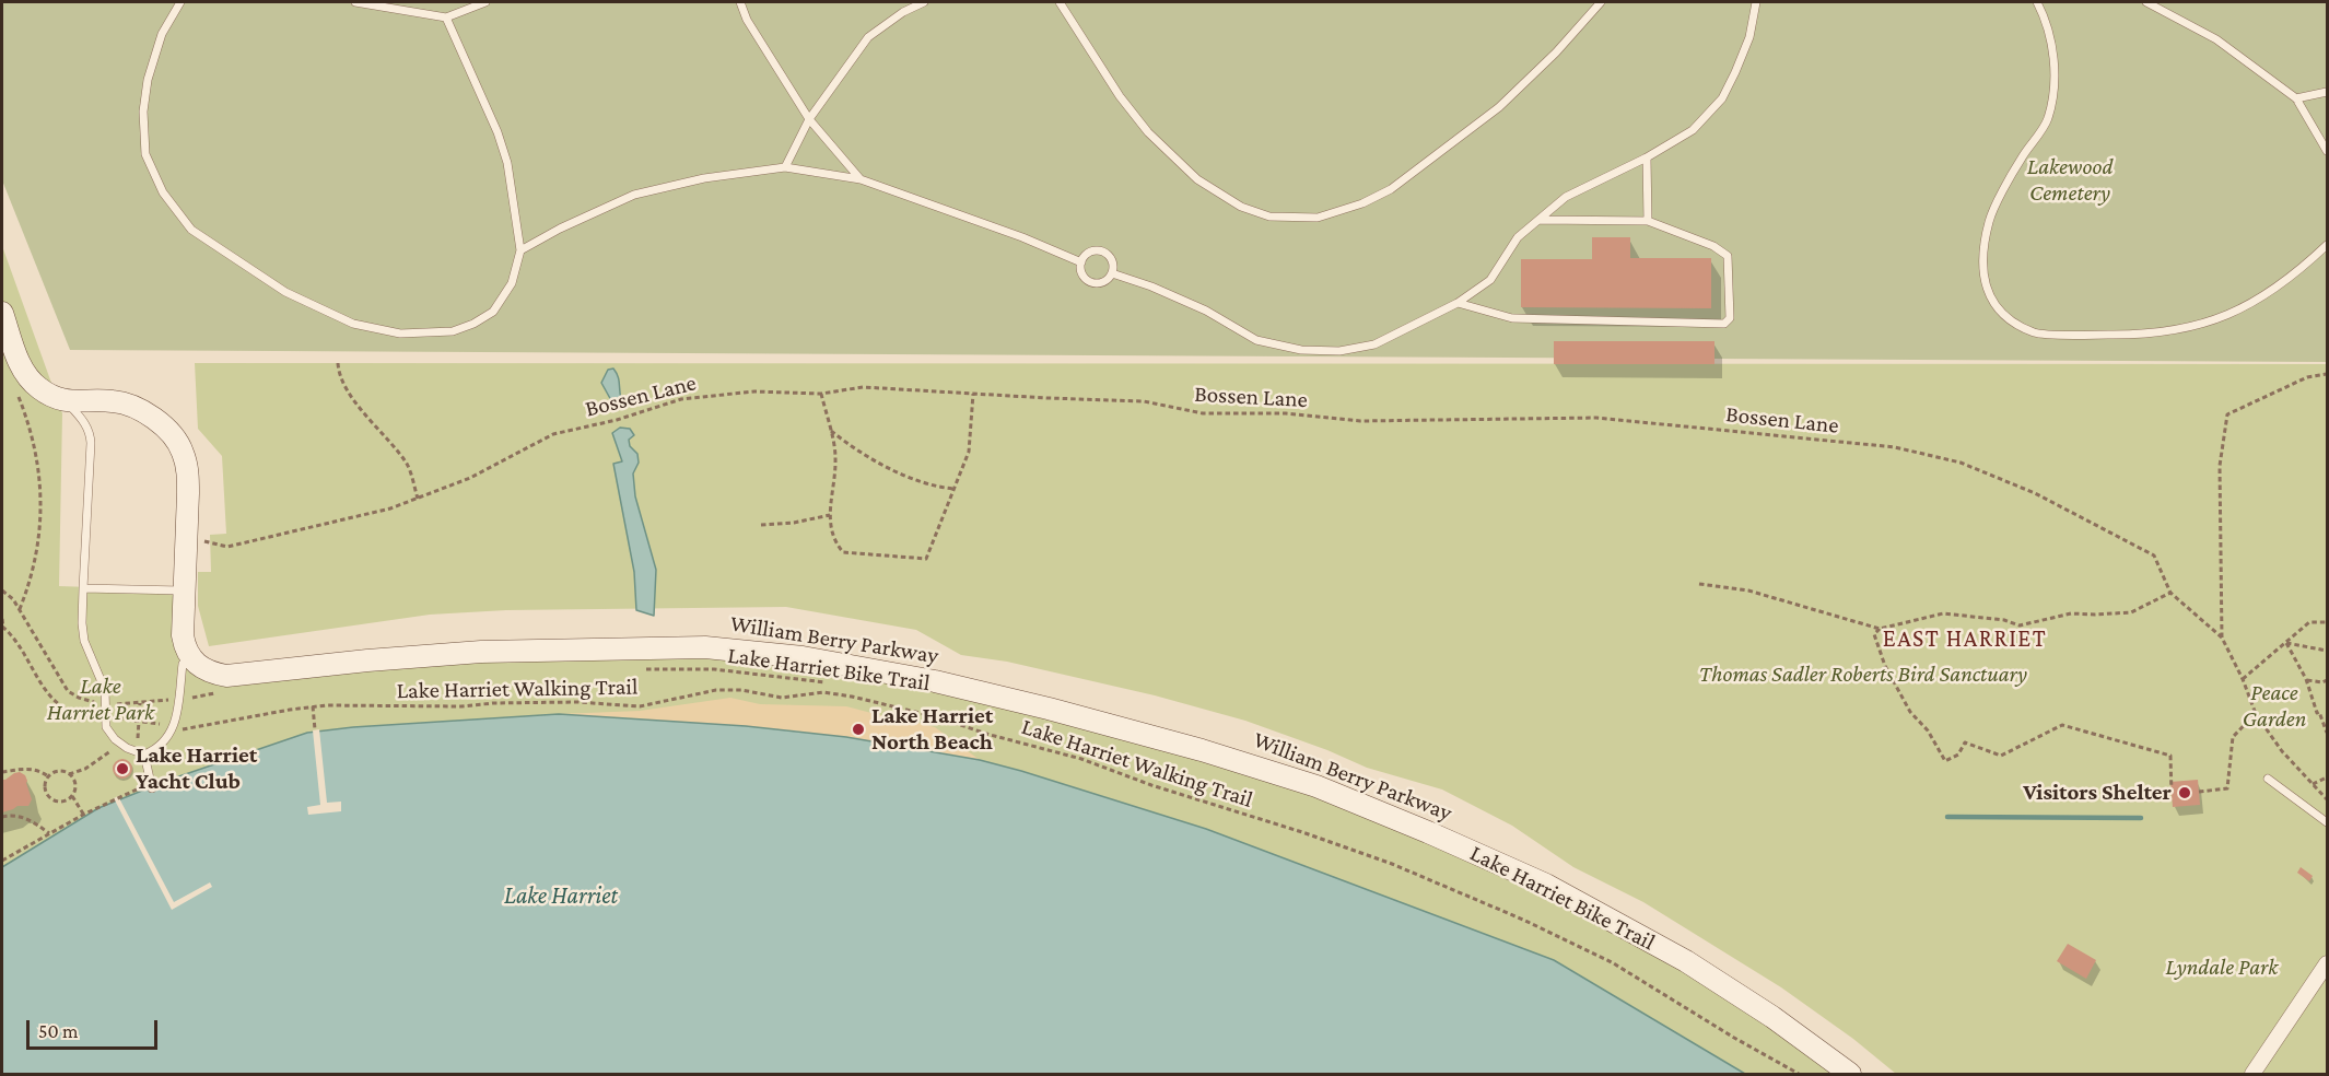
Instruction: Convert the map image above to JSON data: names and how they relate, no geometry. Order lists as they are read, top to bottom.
{
  "streets": {
    "street": ["William Berry Parkway"],
    "path": ["Bossen Lane", "Lake Harriet Bike Trail", "Lake Harriet Walking Trail"]
  },
  "districts": ["EAST HARRIET"],
  "water": ["Lake Harriet"],
  "parks": [
    "Lakewood Cemetery",
    "Thomas Sadler Roberts Bird Sanctuary",
    "Lake Harriet Park",
    "Peace Garden",
    "Lyndale Park"
  ],
  "places": ["Lake Harriet North Beach", "Lake Harriet Yacht Club", "Visitors Shelter"],
  "scale_bar": "50 m"
}
